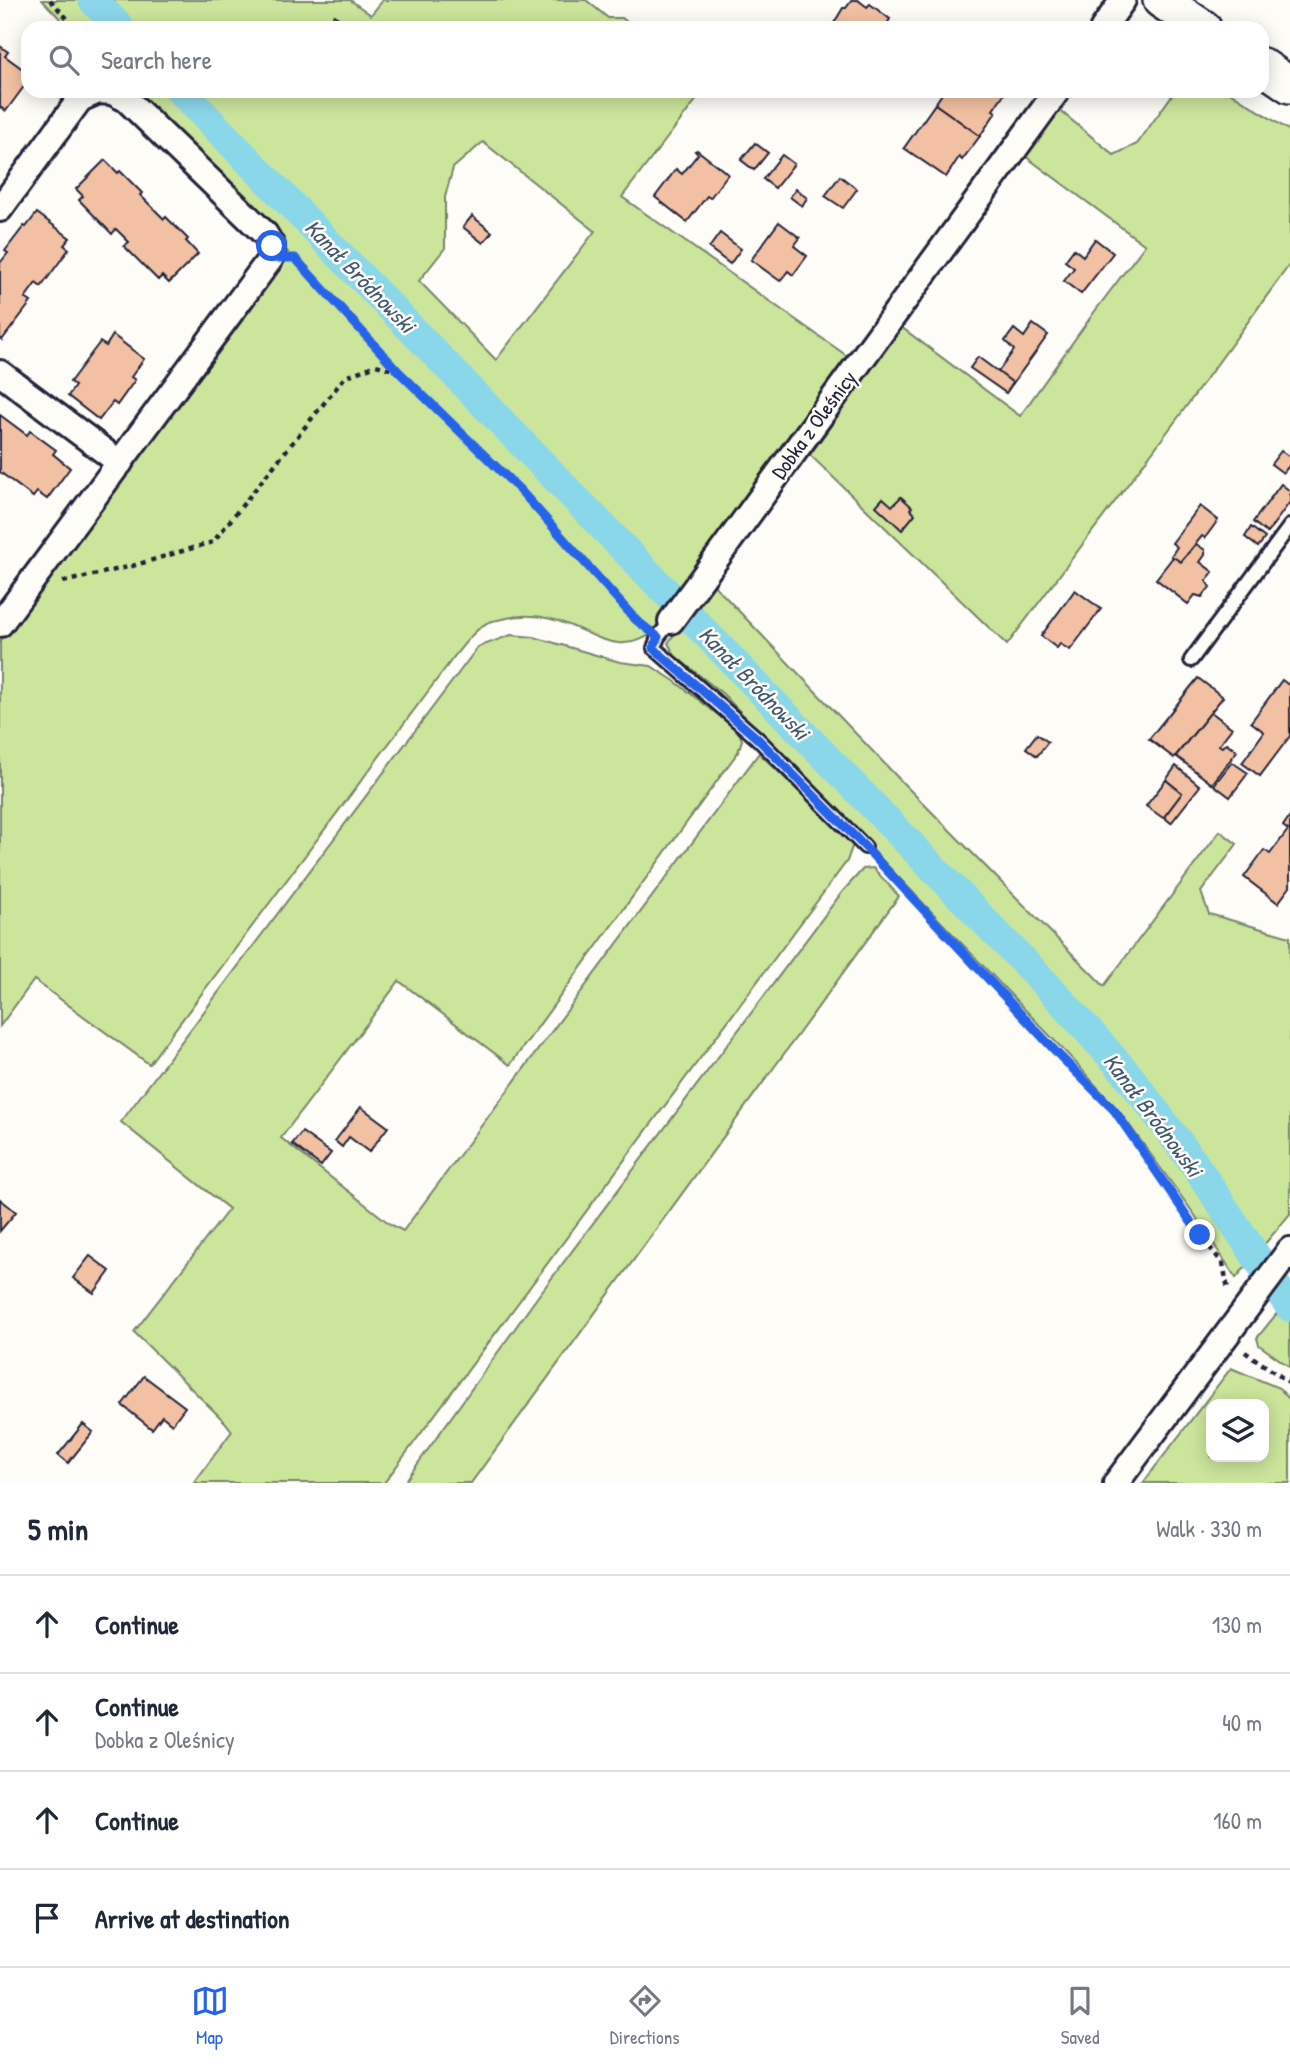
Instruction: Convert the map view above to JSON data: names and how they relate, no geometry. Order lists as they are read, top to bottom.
{
  "streets": {
    "street": ["Dobka z Oleśnicy"]
  },
  "water": ["Kanał Bródnowski"],
  "page": {
    "search": "Search here",
    "heading": ["5 min", "Walk · 330 m"],
    "list": [
      ["Continue", "130 m"],
      ["Continue", "Dobka z Oleśnicy", "40 m"],
      ["Continue", "160 m"],
      "Arrive at destination"
    ],
    "nav": ["Map", "Directions", "Saved"]
  }
}
